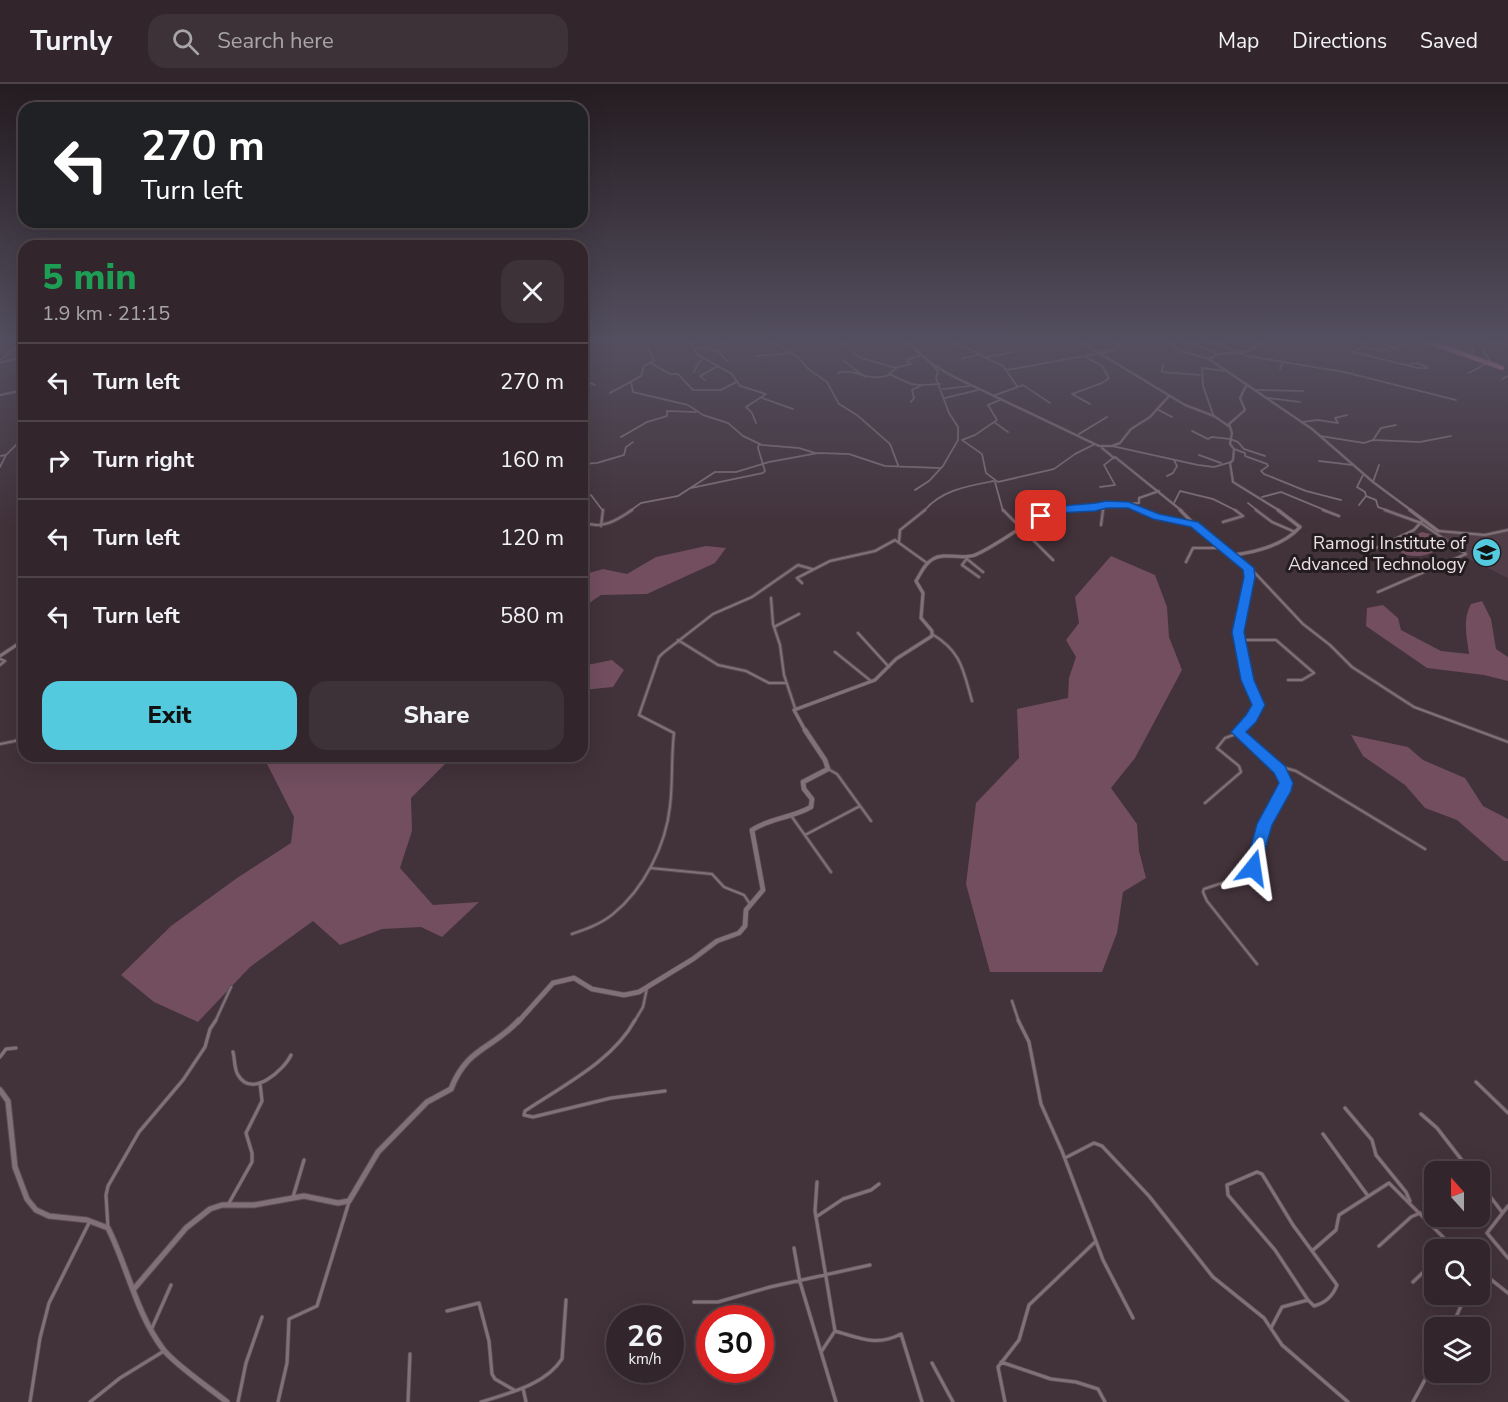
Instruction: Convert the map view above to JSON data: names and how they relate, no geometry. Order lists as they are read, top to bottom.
{
  "places": {
    "school or university": ["Ramogi Institute of Advanced Technology"]
  },
  "north": "top",
  "page": {
    "header": "Turnly",
    "search": "Search here",
    "nav": ["Map", "Directions", "Saved"],
    "turn": ["270 m", "Turn left"],
    "heading": ["5 min", "1.9 km · 21:15"],
    "list": [
      {
        "name": "Turn left",
        "value": "270 m"
      },
      {
        "name": "Turn right",
        "value": "160 m"
      },
      {
        "name": "Turn left",
        "value": "120 m"
      },
      {
        "name": "Turn left",
        "value": "580 m"
      }
    ],
    "buttons": ["Exit", "Share"],
    "speed": "26 km/h",
    "limit": "30"
  }
}
